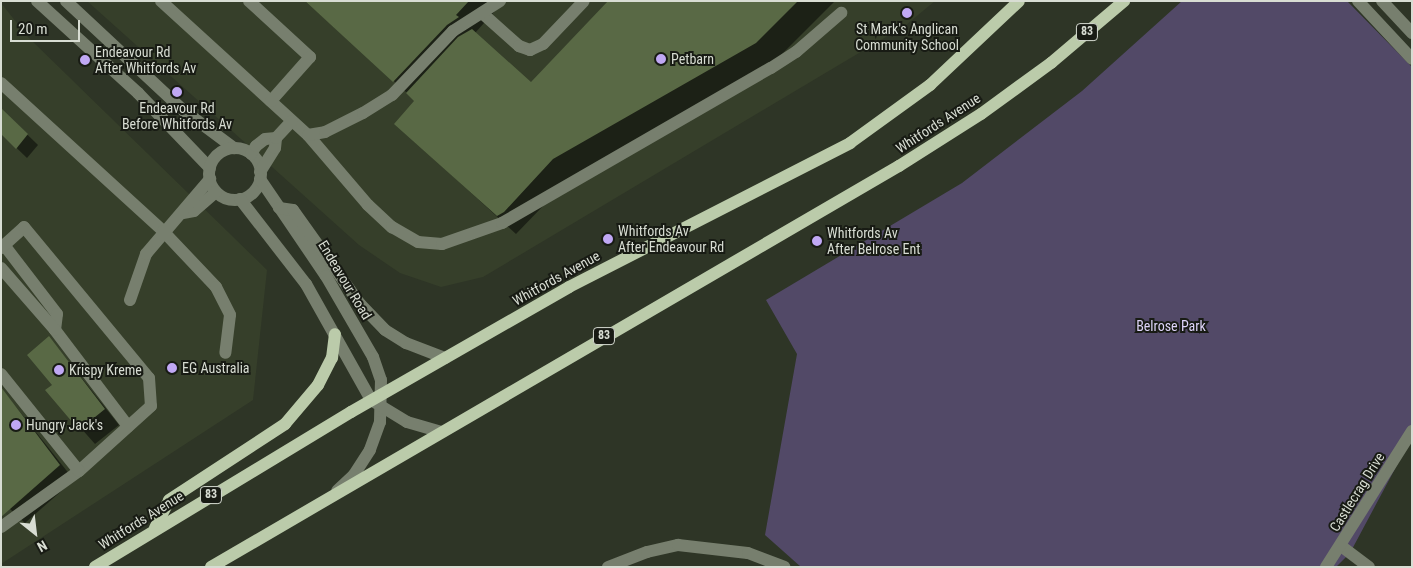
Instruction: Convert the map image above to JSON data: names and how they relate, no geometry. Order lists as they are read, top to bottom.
{
  "streets": {
    "main road": ["83", "Whitfords Avenue"],
    "street": ["Endeavour Road", "Castlecrag Drive"]
  },
  "crossings": [
    ["Whitfords Avenue", "Endeavour Road"]
  ],
  "parks": ["Belrose Park"],
  "places": [
    "St Mark's Anglican Community School",
    "Petbarn",
    "Endeavour Rd After Whitfords Av",
    "Endeavour Rd Before Whitfords Av",
    "Whitfords Av After Endeavour Rd",
    "Whitfords Av After Belrose Ent",
    "EG Australia",
    "Krispy Kreme",
    "Hungry Jack's"
  ],
  "scale_bar": "20 m",
  "north": "bottom right"
}
